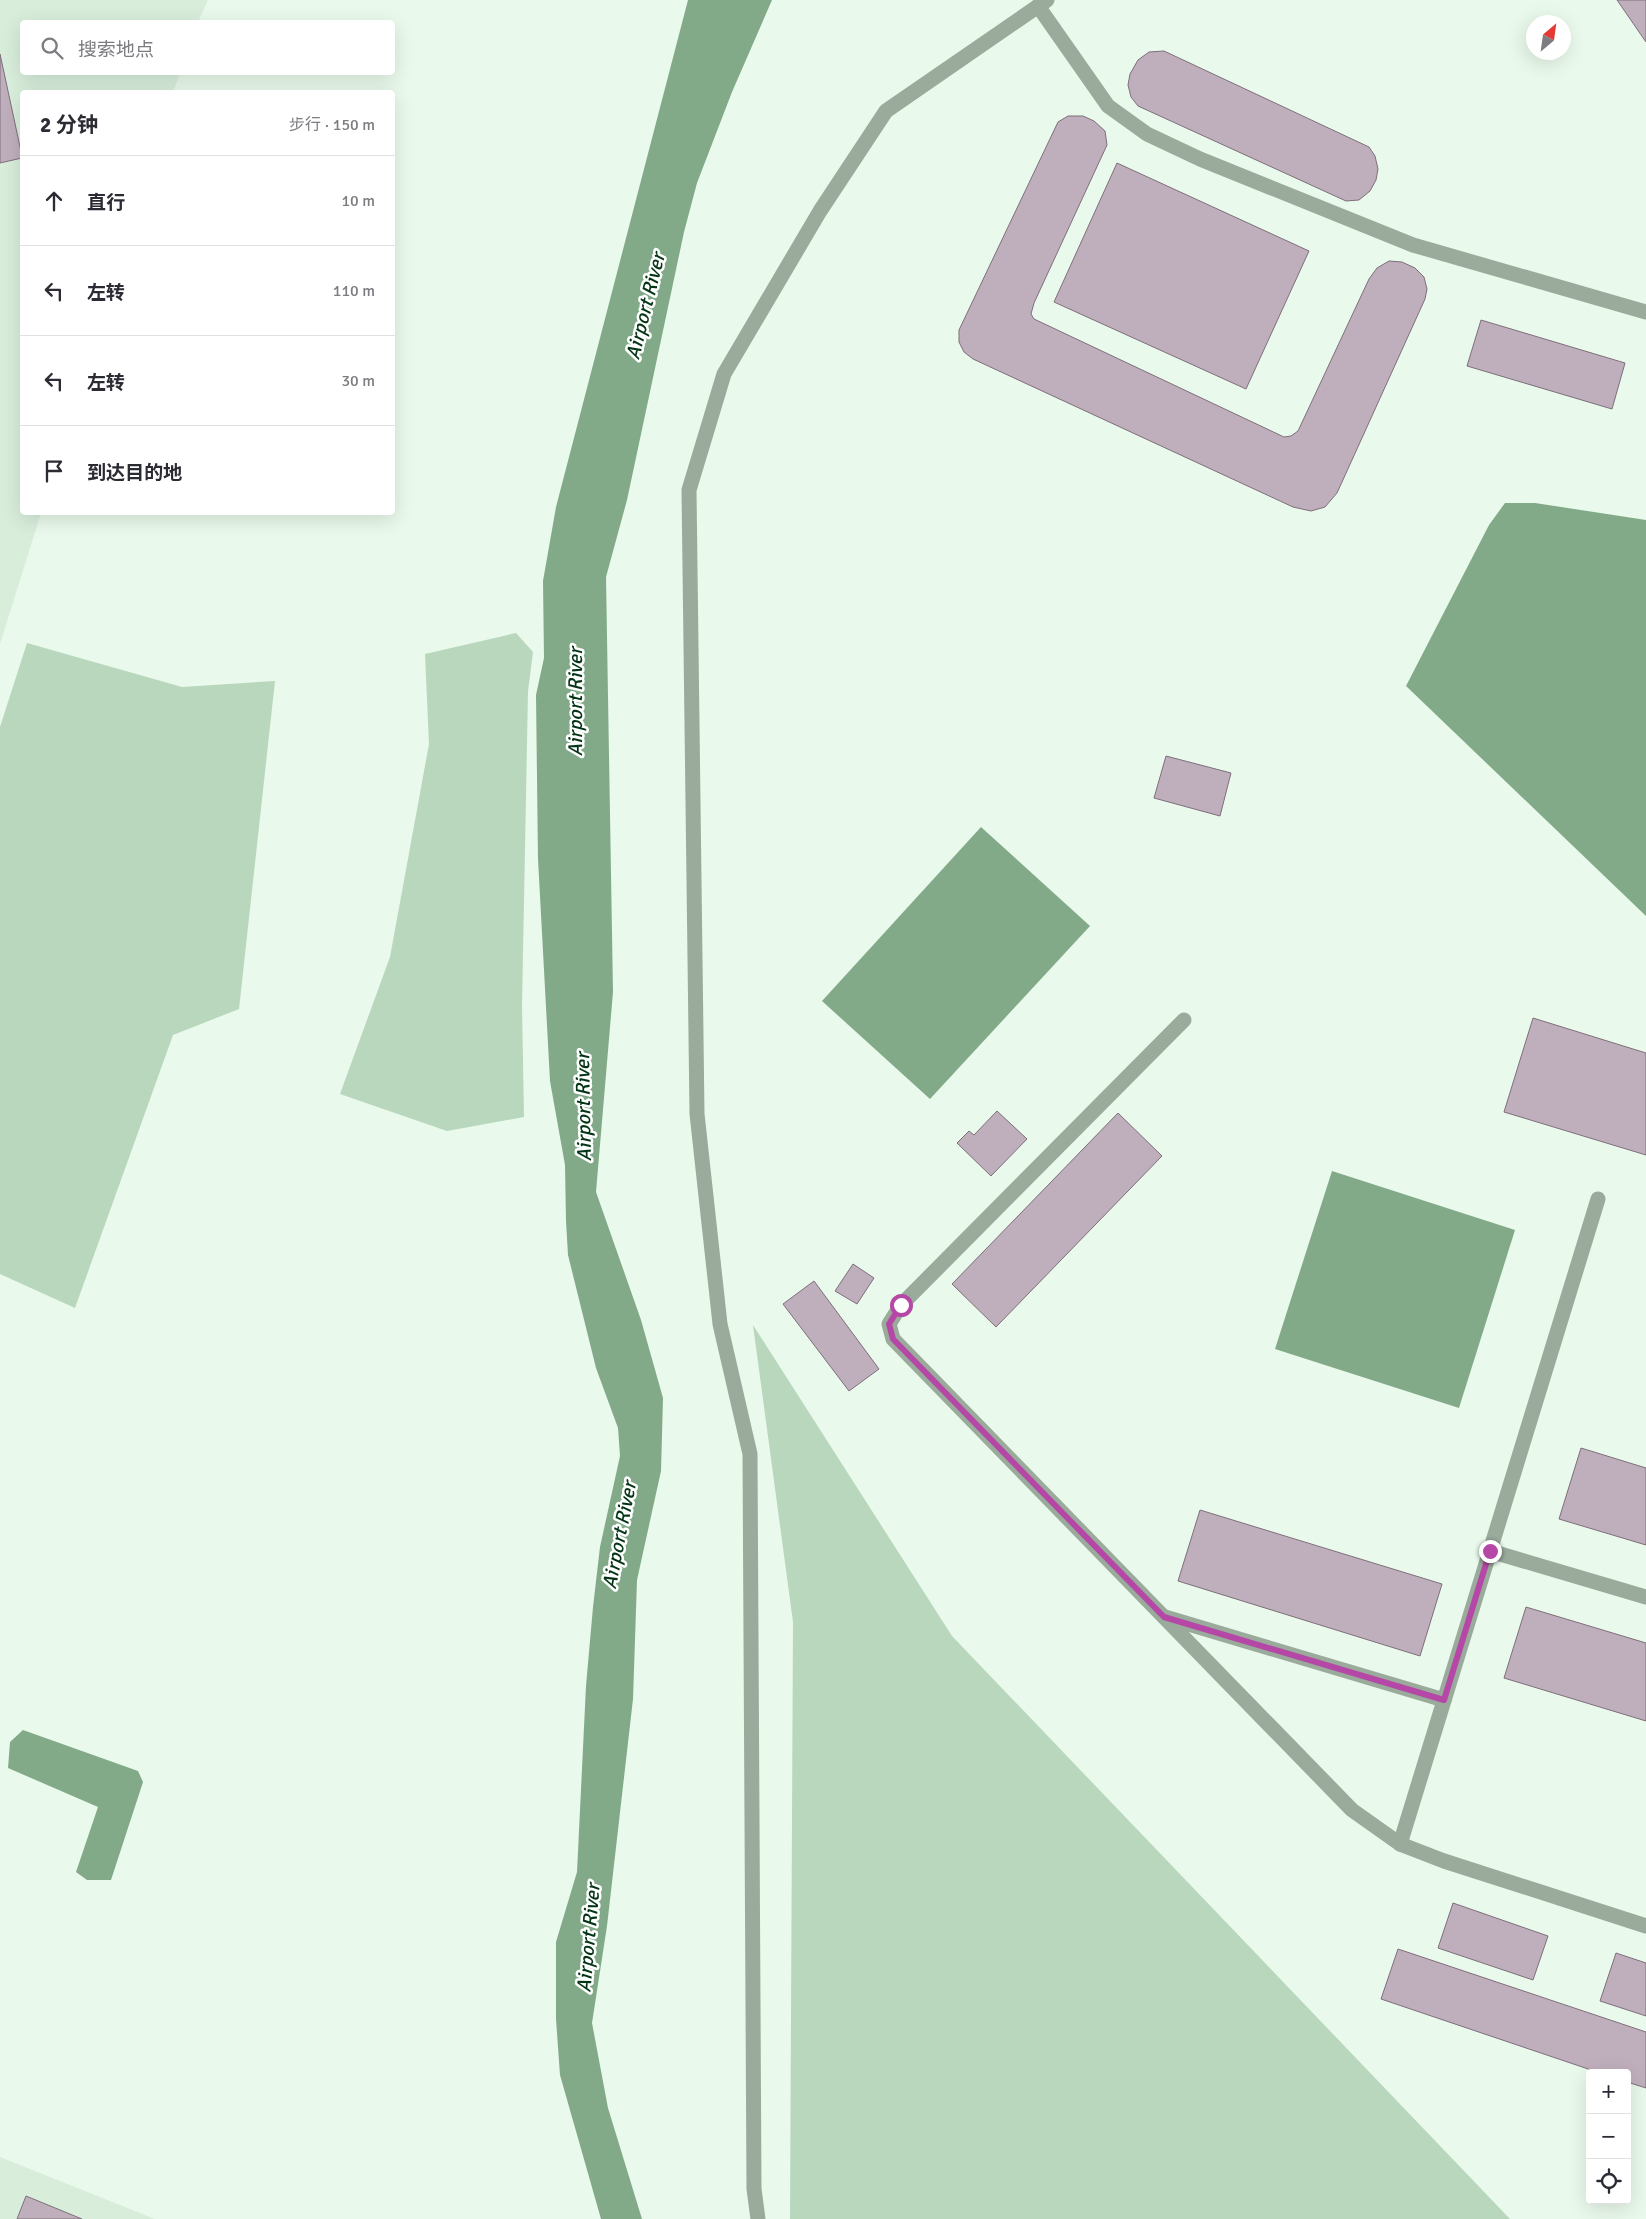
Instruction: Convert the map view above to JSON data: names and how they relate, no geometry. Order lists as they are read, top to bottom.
{
  "water": ["Airport River"],
  "north": "top right",
  "page": {
    "search": "搜索地点",
    "heading": ["2 分钟", "步行 · 150 m"],
    "list": [
      ["直行", "10 m"],
      ["左转", "110 m"],
      ["左转", "30 m"],
      "到达目的地"
    ],
    "map_buttons": ["+", "−"]
  }
}
